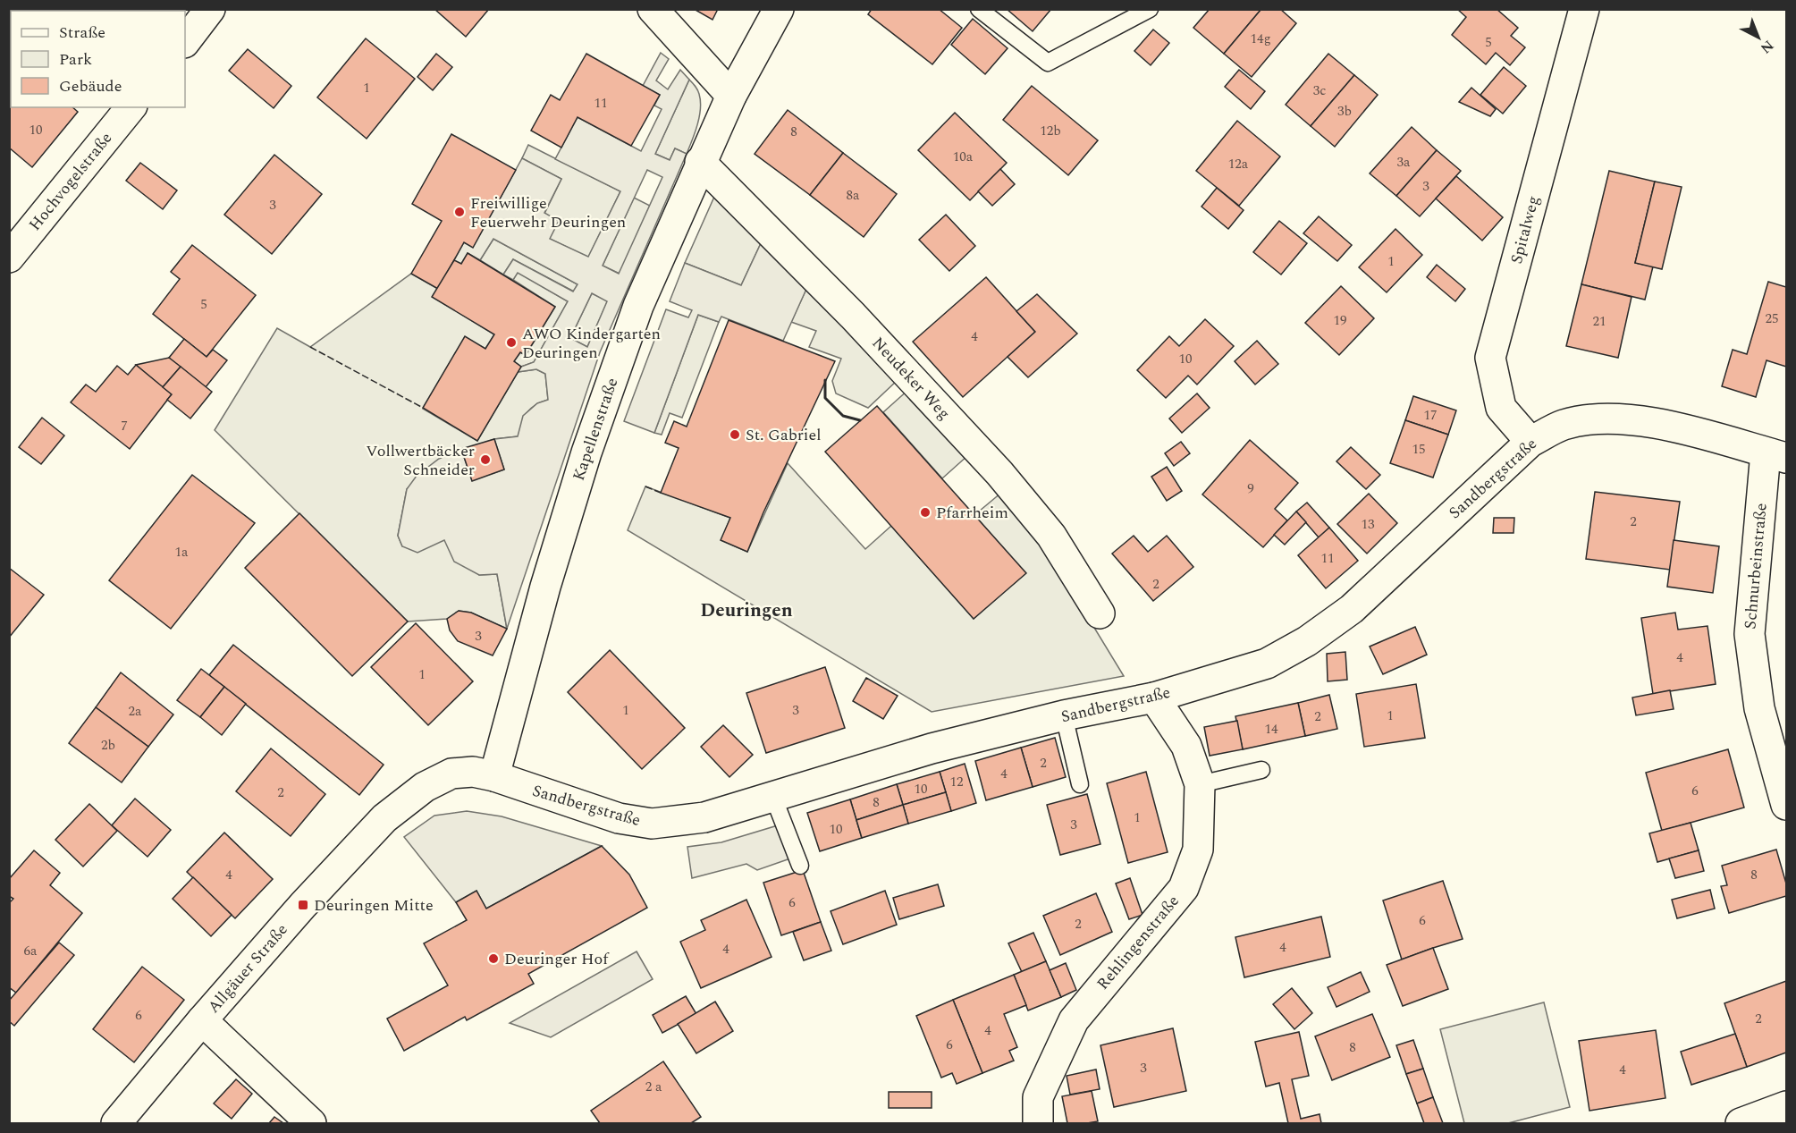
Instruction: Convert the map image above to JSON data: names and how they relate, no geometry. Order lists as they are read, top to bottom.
{
  "streets": {
    "street": [
      "Hochvogelstraße",
      "Spitalweg",
      "Neudeker Weg",
      "Kapellenstraße",
      "Sandbergstraße",
      "Schnurbeinstraße",
      "Rehlingenstraße",
      "Allgäuer Straße"
    ]
  },
  "crossings": [
    ["Spitalweg", "Sandbergstraße"],
    ["Neudeker Weg", "Kapellenstraße"],
    ["Kapellenstraße", "Sandbergstraße"],
    ["Sandbergstraße", "Schnurbeinstraße"],
    ["Sandbergstraße", "Rehlingenstraße"],
    ["Sandbergstraße", "Allgäuer Straße"]
  ],
  "districts": ["Deuringen"],
  "places": {
    "other": [
      "Freiwillige Feuerwehr Deuringen",
      "AWO Kindergarten Deuringen",
      "St. Gabriel",
      "Vollwertbäcker Schneider",
      "Pfarrheim",
      "Deuringer Hof"
    ],
    "transit": ["Deuringen Mitte"]
  },
  "house_numbers": [
    "14g",
    "5",
    "1",
    "3c",
    "11",
    "3b",
    "10",
    "12b",
    "8",
    "10a",
    "3a",
    "12a",
    "3",
    "8a",
    "3",
    "1",
    "5",
    "25",
    "19",
    "21",
    "4",
    "10",
    "17",
    "7",
    "15",
    "9",
    "2",
    "13",
    "1a",
    "11",
    "2",
    "3",
    "4",
    "1",
    "1",
    "3",
    "2a",
    "1",
    "2",
    "14",
    "2b",
    "2",
    "4",
    "12",
    "10",
    "6",
    "2",
    "8",
    "1",
    "3",
    "10",
    "4",
    "8",
    "6",
    "6",
    "2",
    "4",
    "4",
    "6a",
    "6",
    "2",
    "4",
    "6",
    "8",
    "3",
    "4",
    "2 a"
  ],
  "legend": ["Straße", "Park", "Gebäude"],
  "north": "bottom right"
}
